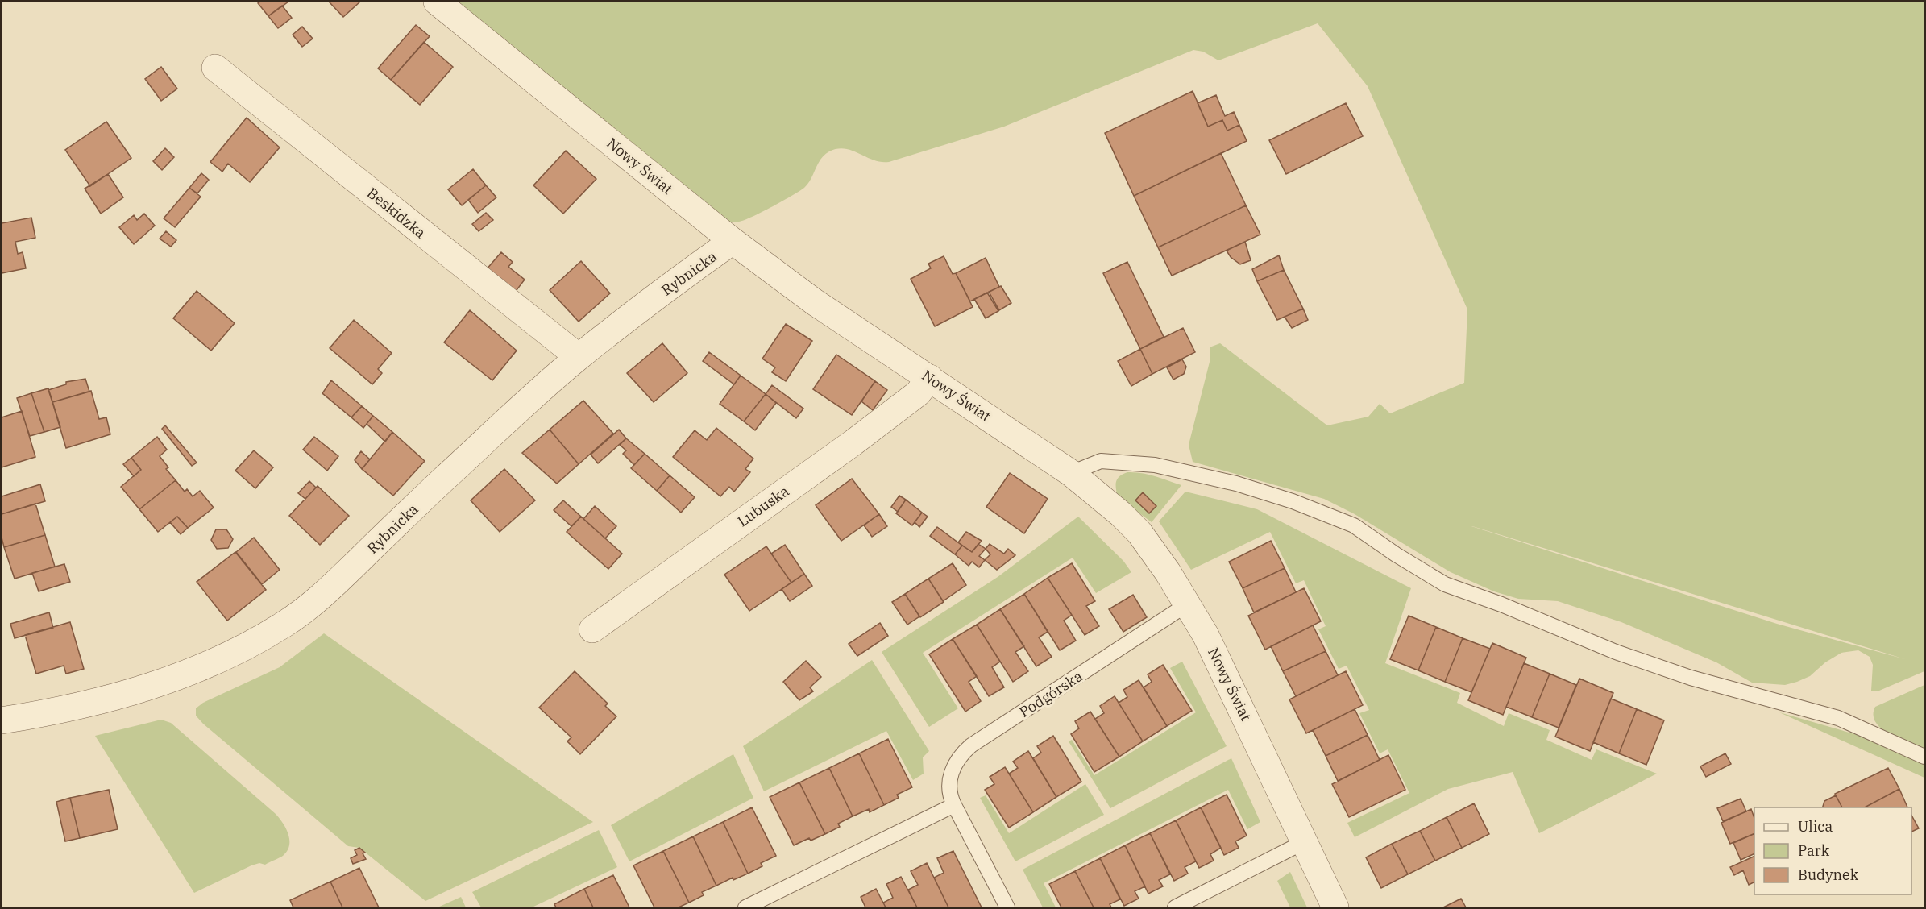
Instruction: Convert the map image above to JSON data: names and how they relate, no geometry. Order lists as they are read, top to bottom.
{
  "streets": {
    "street": [
      "Nowy Świat",
      "Beskidzka",
      "Rybnicka",
      "Lubuska"
    ],
    "lane": ["Podgórska"]
  },
  "crossings": [
    ["Nowy Świat", "Rybnicka"],
    ["Nowy Świat", "Lubuska"],
    ["Nowy Świat", "Podgórska"],
    ["Beskidzka", "Rybnicka"]
  ],
  "legend": ["Ulica", "Park", "Budynek"]
}
